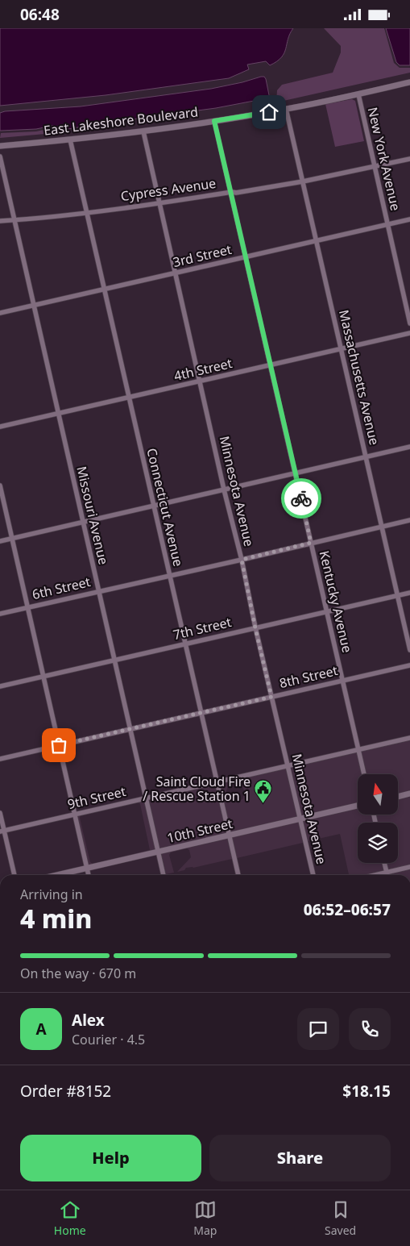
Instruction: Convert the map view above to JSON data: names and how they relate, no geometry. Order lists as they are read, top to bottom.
{
  "streets": {
    "street": [
      "East Lakeshore Boulevard",
      "New York Avenue",
      "Cypress Avenue",
      "3rd Street",
      "4th Street",
      "Massachusetts Avenue",
      "Minnesota Avenue",
      "Connecticut Avenue",
      "Missouri Avenue",
      "6th Street",
      "Kentucky Avenue",
      "7th Street",
      "8th Street",
      "9th Street",
      "10th Street"
    ]
  },
  "crossings": [
    ["East Lakeshore Boulevard", "New York Avenue"],
    ["East Lakeshore Boulevard", "Massachusetts Avenue"],
    ["East Lakeshore Boulevard", "Minnesota Avenue"],
    ["East Lakeshore Boulevard", "Connecticut Avenue"],
    ["East Lakeshore Boulevard", "Kentucky Avenue"],
    ["New York Avenue", "Cypress Avenue"],
    ["New York Avenue", "3rd Street"],
    ["Cypress Avenue", "Massachusetts Avenue"],
    ["Cypress Avenue", "Minnesota Avenue"],
    ["Cypress Avenue", "Connecticut Avenue"],
    ["Cypress Avenue", "Missouri Avenue"],
    ["Cypress Avenue", "Kentucky Avenue"],
    ["3rd Street", "Massachusetts Avenue"],
    ["3rd Street", "Minnesota Avenue"],
    ["3rd Street", "Connecticut Avenue"],
    ["3rd Street", "Missouri Avenue"],
    ["3rd Street", "Kentucky Avenue"],
    ["4th Street", "Massachusetts Avenue"],
    ["4th Street", "Minnesota Avenue"],
    ["4th Street", "Connecticut Avenue"],
    ["4th Street", "Missouri Avenue"],
    ["4th Street", "Kentucky Avenue"],
    ["Massachusetts Avenue", "6th Street"],
    ["Massachusetts Avenue", "7th Street"],
    ["Minnesota Avenue", "6th Street"],
    ["Minnesota Avenue", "7th Street"],
    ["Minnesota Avenue", "8th Street"],
    ["Minnesota Avenue", "9th Street"],
    ["Minnesota Avenue", "10th Street"],
    ["Connecticut Avenue", "6th Street"],
    ["Connecticut Avenue", "7th Street"],
    ["Connecticut Avenue", "8th Street"],
    ["Connecticut Avenue", "9th Street"],
    ["Connecticut Avenue", "10th Street"],
    ["Missouri Avenue", "6th Street"],
    ["Missouri Avenue", "7th Street"],
    ["Missouri Avenue", "8th Street"],
    ["Missouri Avenue", "9th Street"],
    ["Missouri Avenue", "10th Street"],
    ["6th Street", "Kentucky Avenue"],
    ["Kentucky Avenue", "7th Street"],
    ["Kentucky Avenue", "8th Street"],
    ["Kentucky Avenue", "9th Street"]
  ],
  "places": {
    "public building": ["Saint Cloud Fire / Rescue Station 1"]
  },
  "north": "top",
  "page": {
    "status": "06:48",
    "heading": ["4 min", "Arriving in", "06:52–06:57"],
    "panel": [
      "Alex",
      "Courier · 4.5",
      "Order #8152",
      "$18.15"
    ],
    "bar": "On the way · 670 m",
    "round": "A",
    "buttons": ["Help", "Share"],
    "tabs": ["Home", "Map", "Saved"]
  }
}
